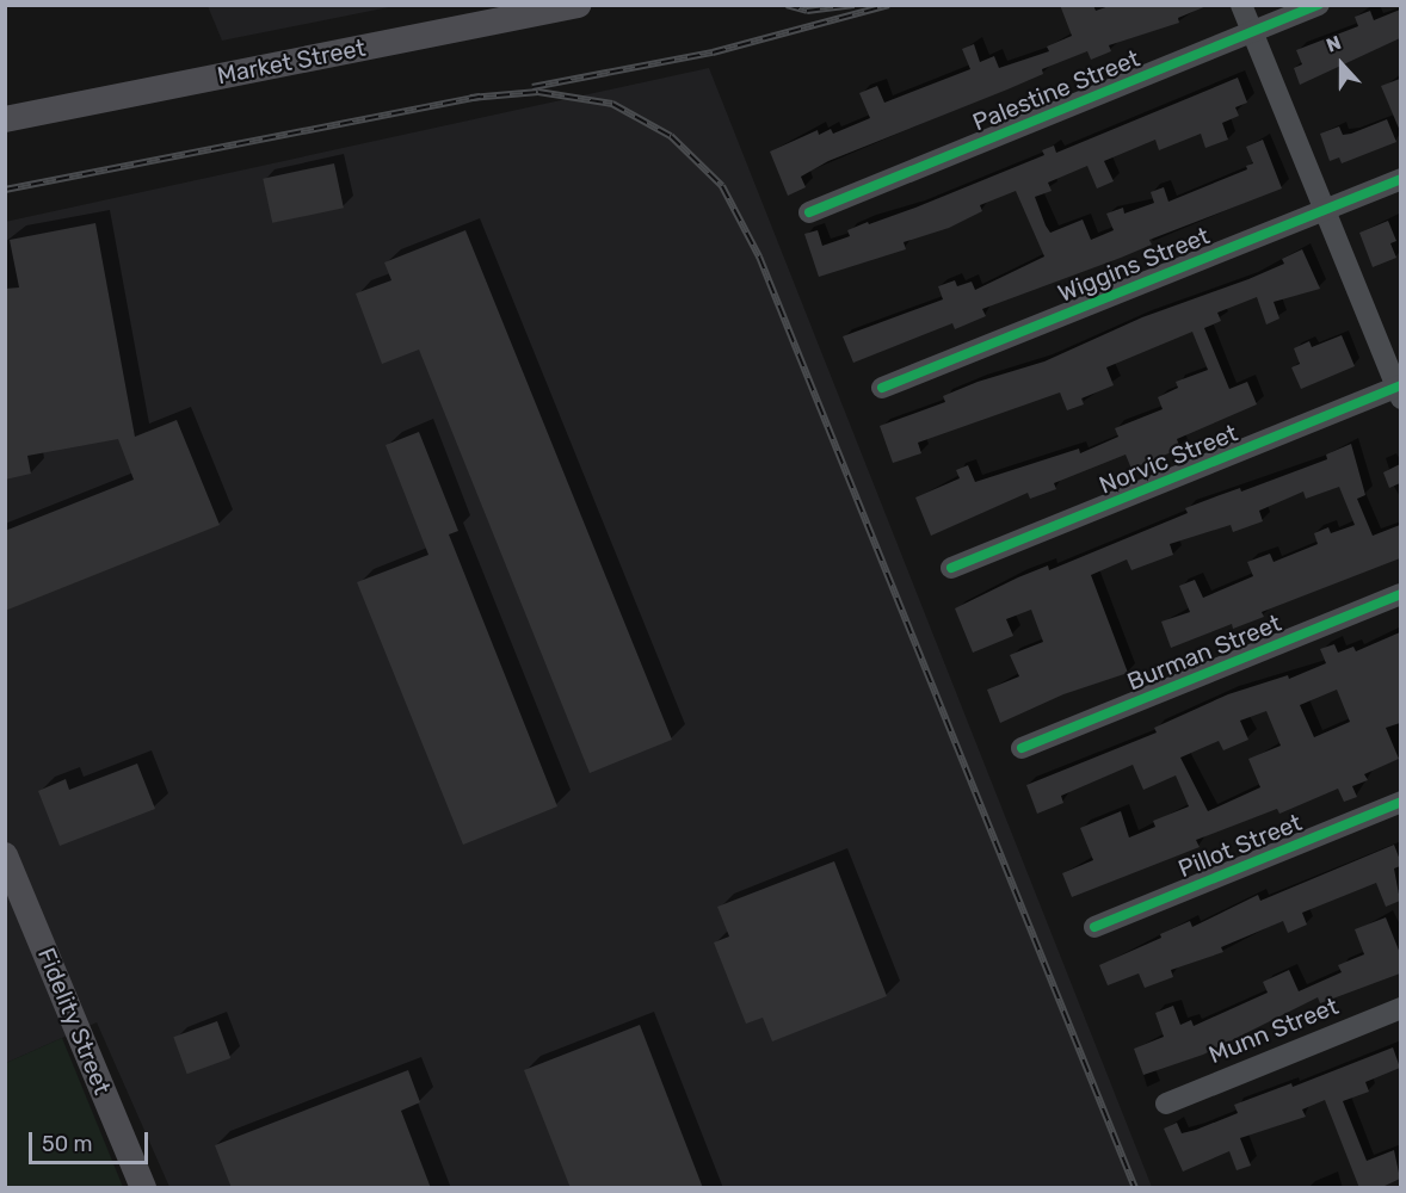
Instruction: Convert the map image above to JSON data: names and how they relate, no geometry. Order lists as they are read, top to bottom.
{
  "streets": {
    "main road": ["Market Street", "Fidelity Street"],
    "street": [
      "Palestine Street",
      "Wiggins Street",
      "Norvic Street",
      "Burman Street",
      "Pillot Street",
      "Munn Street"
    ]
  },
  "scale_bar": "50 m",
  "north": "top"
}
